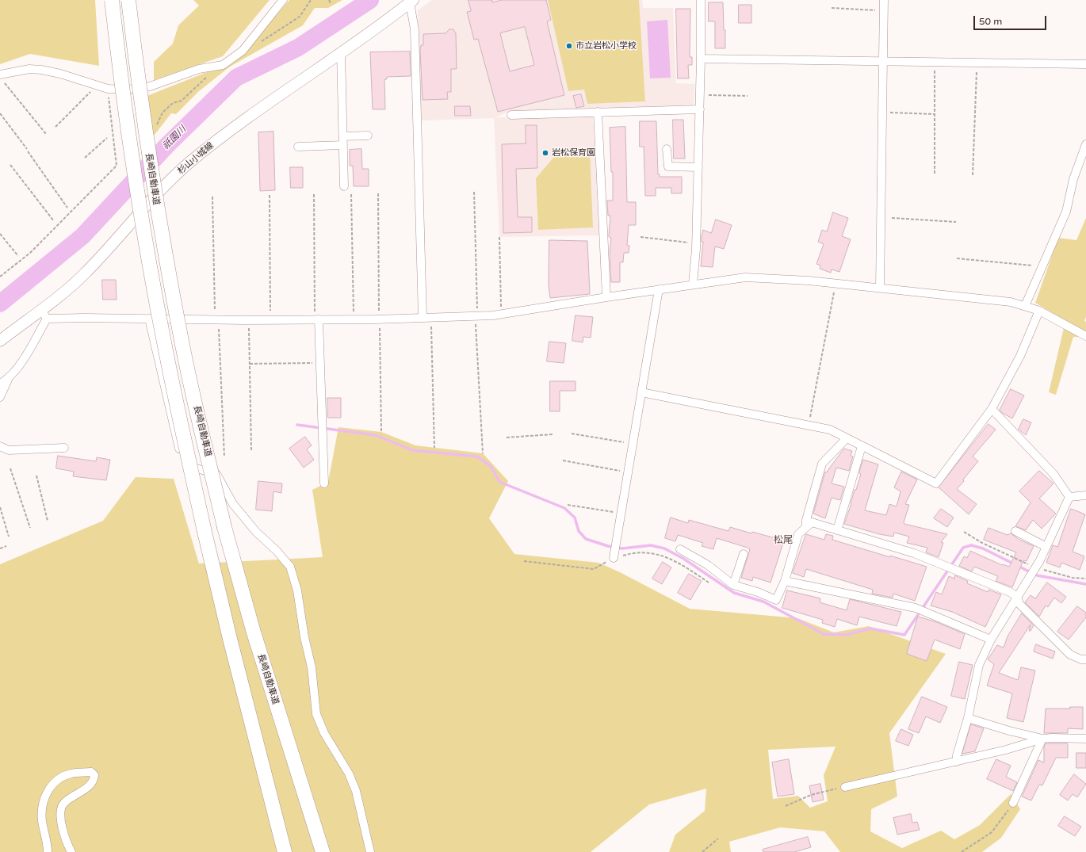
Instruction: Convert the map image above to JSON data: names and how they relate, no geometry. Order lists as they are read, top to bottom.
{
  "streets": {
    "highway": ["長崎自動車道"],
    "main road": ["杉山小城線"]
  },
  "districts": ["松尾"],
  "water": ["祇園川"],
  "places": ["市立岩松小学校", "岩松保育園"],
  "scale_bar": "50 m"
}
